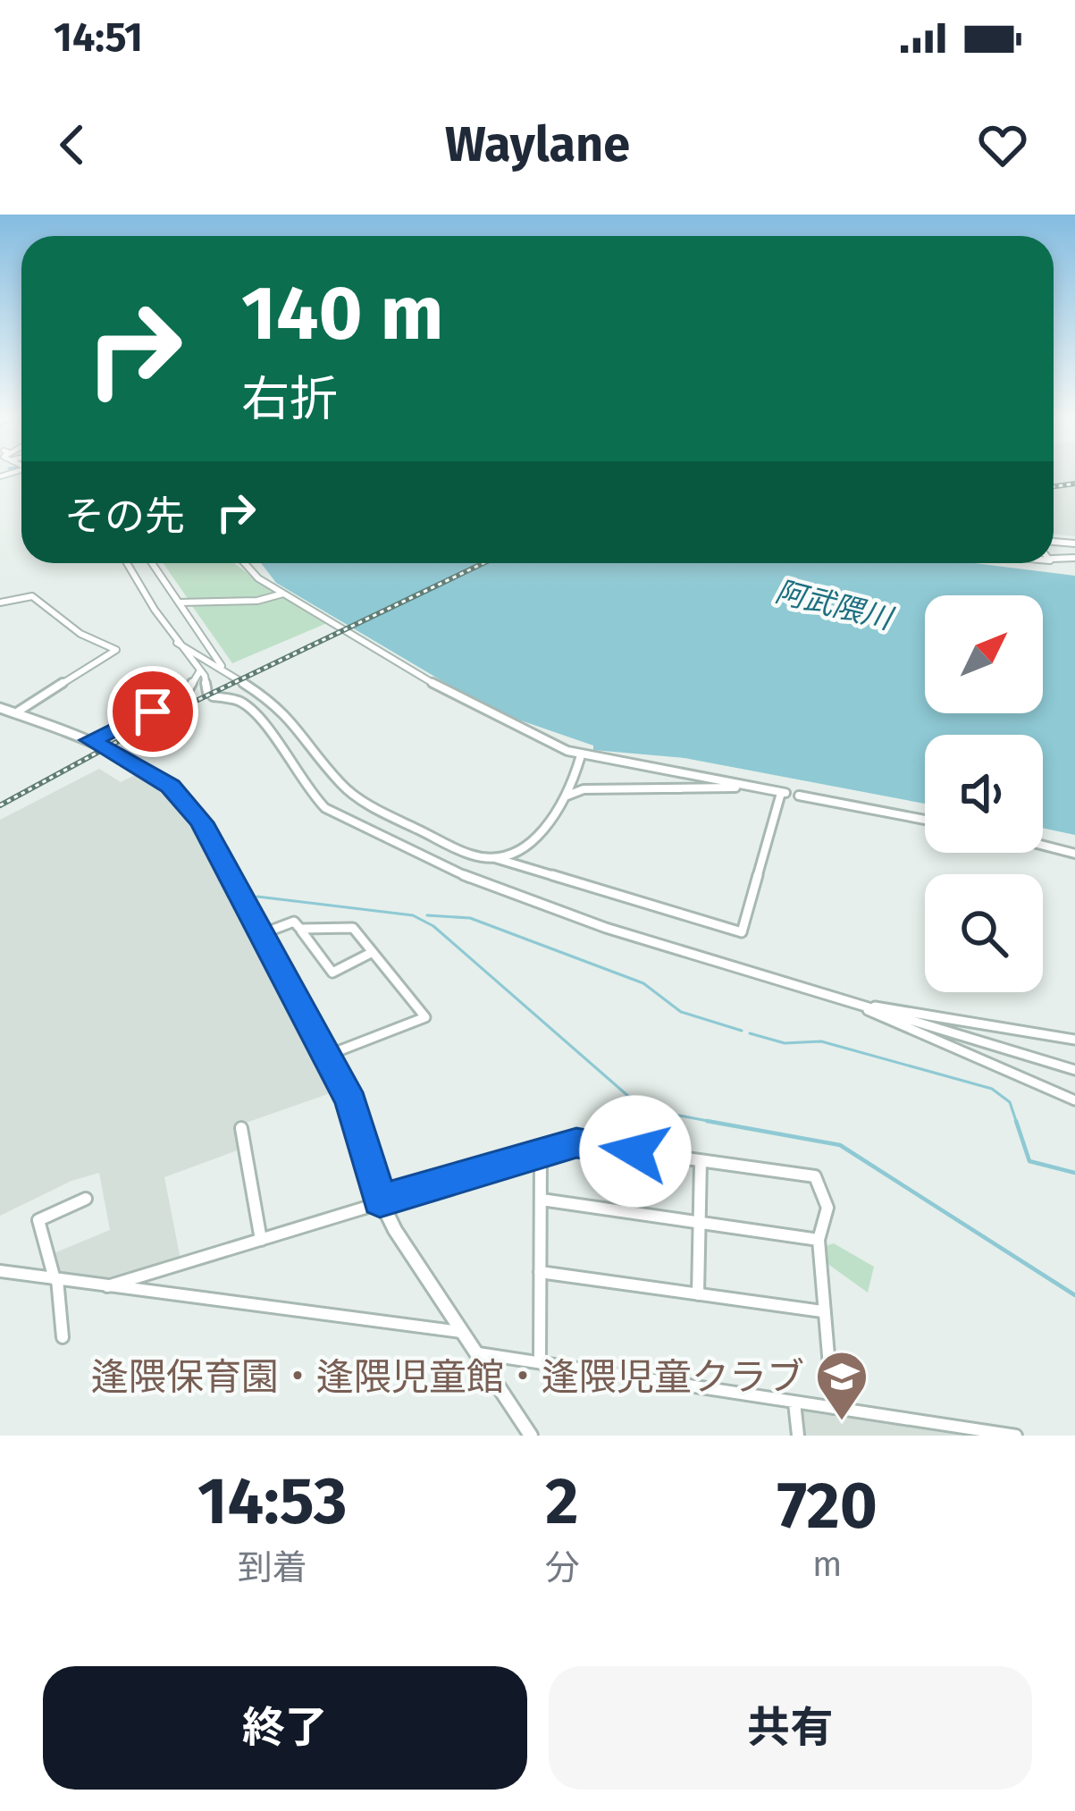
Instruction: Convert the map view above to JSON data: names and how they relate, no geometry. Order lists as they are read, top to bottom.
{
  "water": ["阿武隈川"],
  "places": {
    "school or university": ["逢隈保育園・逢隈児童館・逢隈児童クラブ"]
  },
  "north": "top right",
  "page": {
    "status": "14:51",
    "header": "Waylane",
    "turn": ["140 m", "右折"],
    "then": "その先",
    "eta": [
      "14:53",
      "到着",
      "2",
      "分",
      "720",
      "m"
    ],
    "buttons": ["終了", "共有"]
  }
}
